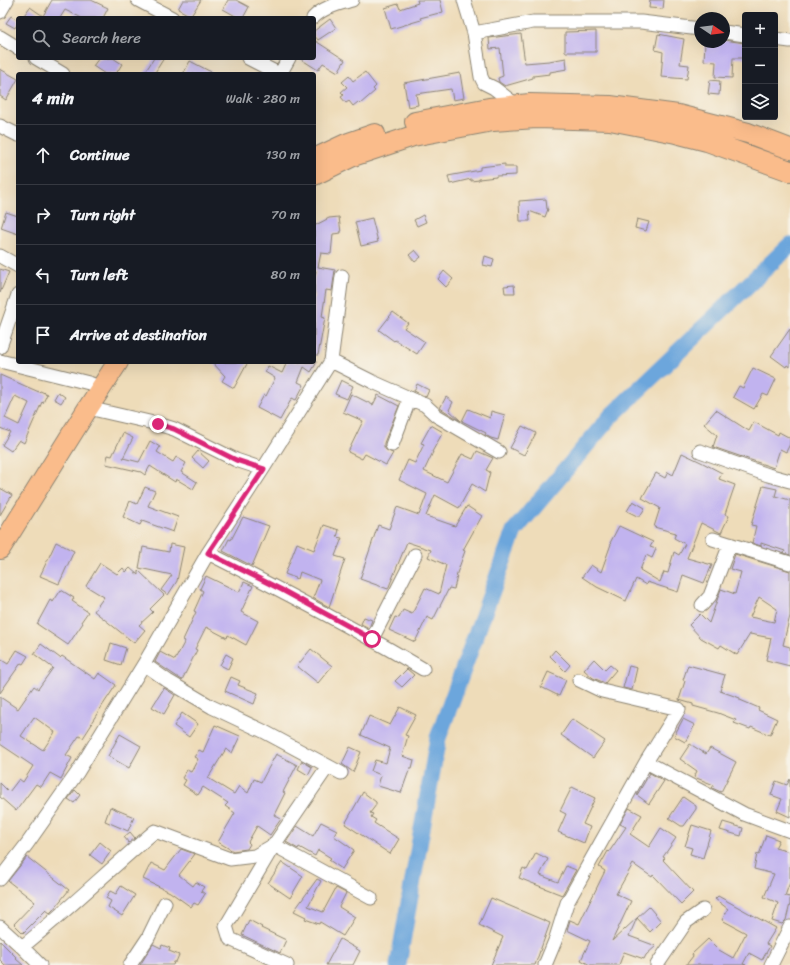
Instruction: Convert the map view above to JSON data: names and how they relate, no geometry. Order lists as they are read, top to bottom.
{
  "north": "right",
  "page": {
    "map_buttons": ["+", "−"],
    "search": "Search here",
    "heading": ["4 min", "Walk · 280 m"],
    "list": [
      ["Continue", "130 m"],
      ["Turn right", "70 m"],
      ["Turn left", "80 m"],
      "Arrive at destination"
    ]
  }
}
